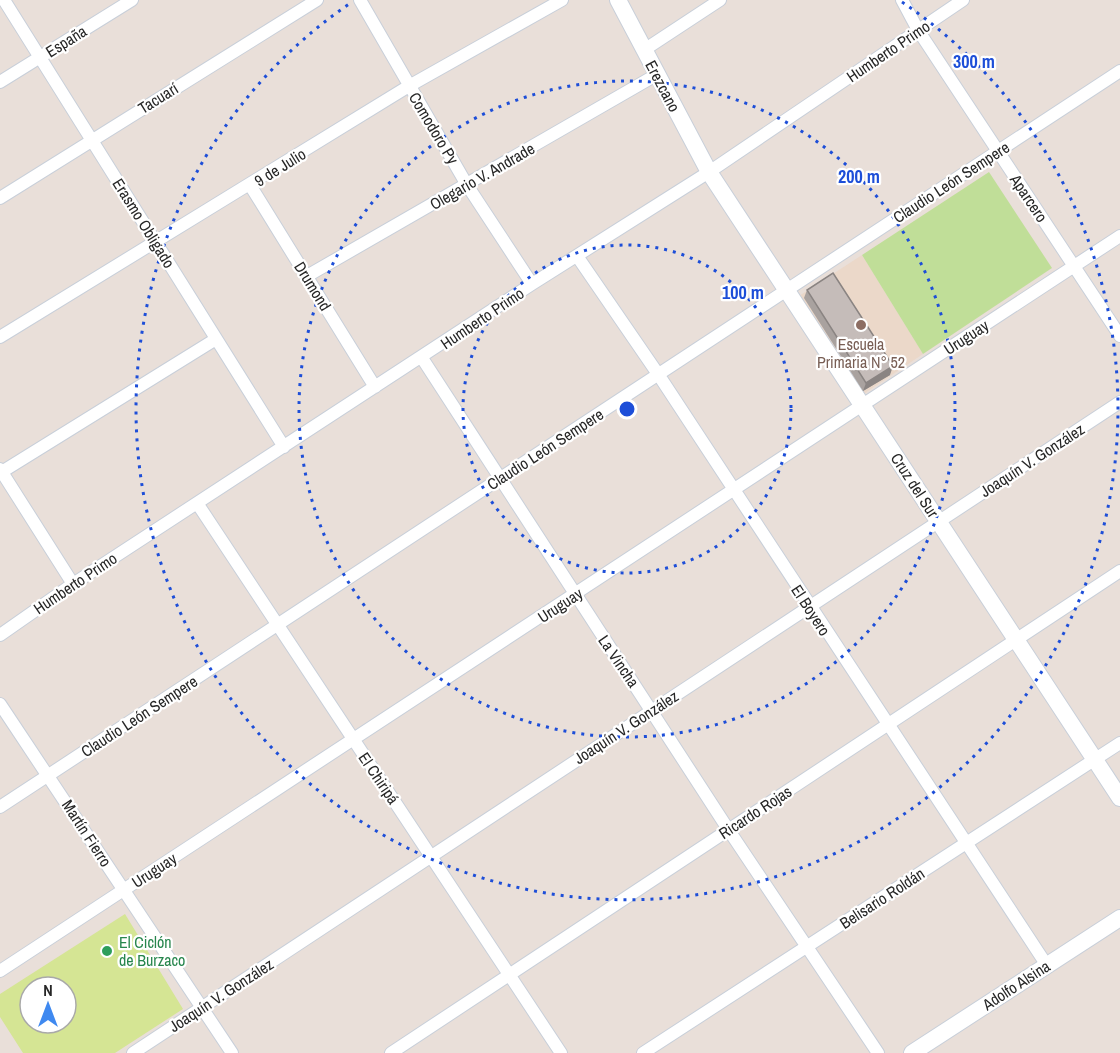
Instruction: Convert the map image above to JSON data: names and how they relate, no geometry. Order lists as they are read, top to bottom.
{
  "streets": {
    "street": [
      "España",
      "Humberto Primo",
      "Erezcano",
      "Tacuarí",
      "Comodoro Py",
      "9 de Julio",
      "Olegario V. Andrade",
      "Claudio León Sempere",
      "Aparcero",
      "Erasmo Obligado",
      "Drumond",
      "Uruguay",
      "Joaquín V. González",
      "Cruz del Sur",
      "El Boyero",
      "La Vincha",
      "El Chiripá",
      "Ricardo Rojas",
      "Martín Fierro",
      "Belisario Roldán",
      "Adolfo Alsina"
    ]
  },
  "crossings": [
    ["España", "Erasmo Obligado"],
    ["Humberto Primo", "Erezcano"],
    ["Humberto Primo", "Comodoro Py"],
    ["Humberto Primo", "Aparcero"],
    ["Humberto Primo", "Erasmo Obligado"],
    ["Humberto Primo", "Drumond"],
    ["Humberto Primo", "Cruz del Sur"],
    ["Humberto Primo", "El Boyero"],
    ["Humberto Primo", "La Vincha"],
    ["Humberto Primo", "El Chiripá"],
    ["Erezcano", "Olegario V. Andrade"],
    ["Erezcano", "Cruz del Sur"],
    ["Tacuarí", "Erasmo Obligado"],
    ["Comodoro Py", "9 de Julio"],
    ["Comodoro Py", "Olegario V. Andrade"],
    ["9 de Julio", "Erasmo Obligado"],
    ["9 de Julio", "Drumond"],
    ["Olegario V. Andrade", "Drumond"],
    ["Claudio León Sempere", "Aparcero"],
    ["Claudio León Sempere", "Cruz del Sur"],
    ["Claudio León Sempere", "El Boyero"],
    ["Claudio León Sempere", "La Vincha"],
    ["Claudio León Sempere", "El Chiripá"],
    ["Claudio León Sempere", "Martín Fierro"],
    ["Aparcero", "Uruguay"],
    ["Uruguay", "Cruz del Sur"],
    ["Uruguay", "El Boyero"],
    ["Uruguay", "La Vincha"],
    ["Uruguay", "El Chiripá"],
    ["Uruguay", "Martín Fierro"],
    ["Joaquín V. González", "Cruz del Sur"],
    ["Joaquín V. González", "El Boyero"],
    ["Joaquín V. González", "La Vincha"],
    ["Joaquín V. González", "El Chiripá"],
    ["Joaquín V. González", "Martín Fierro"],
    ["Cruz del Sur", "Ricardo Rojas"],
    ["Cruz del Sur", "Belisario Roldán"],
    ["El Boyero", "Ricardo Rojas"],
    ["El Boyero", "Belisario Roldán"],
    ["El Boyero", "Adolfo Alsina"],
    ["La Vincha", "Ricardo Rojas"],
    ["La Vincha", "Belisario Roldán"],
    ["El Chiripá", "Ricardo Rojas"]
  ],
  "places": ["Escuela Primaria N° 52", "El Ciclón de Burzaco"],
  "north": "top",
  "rings": ["300 m", "200 m", "100 m"]
}
